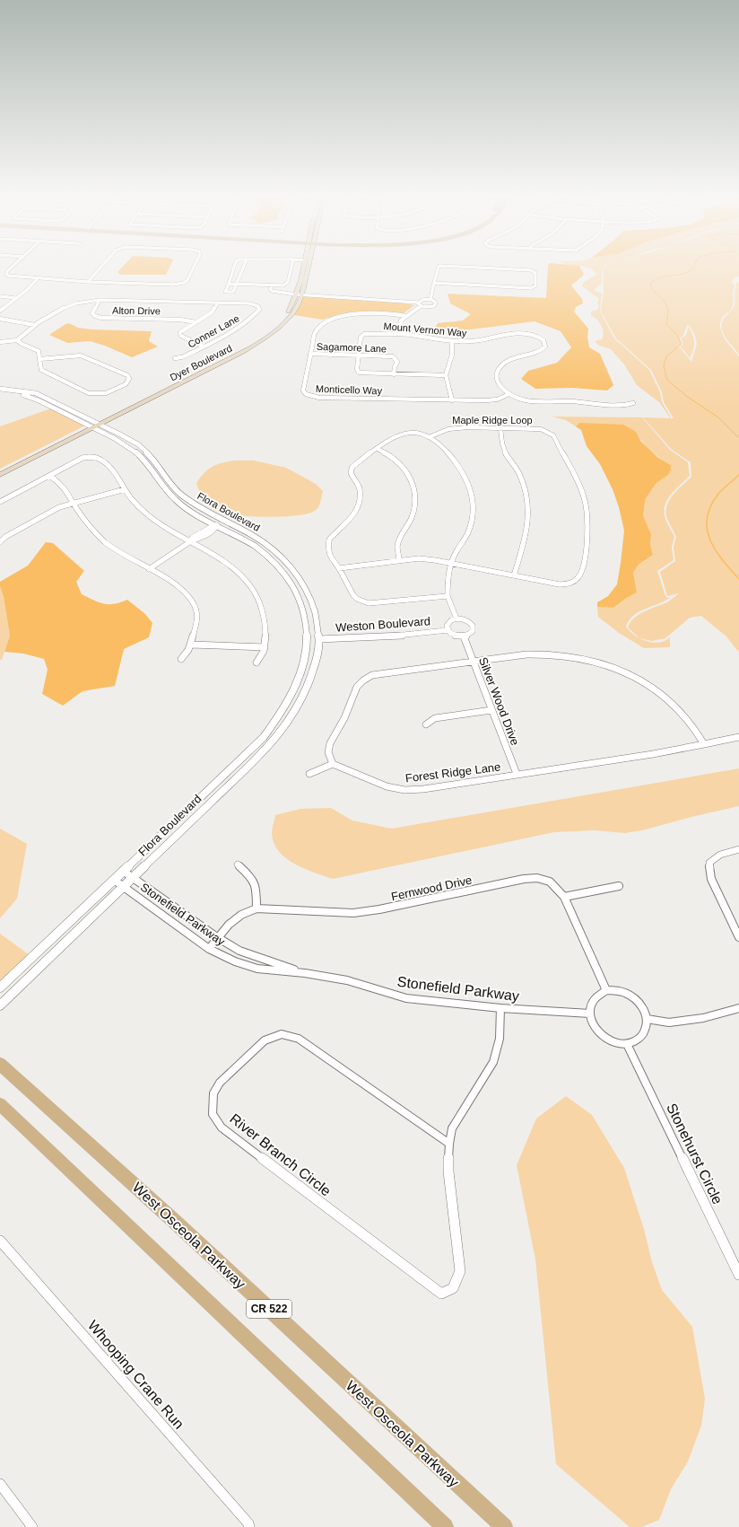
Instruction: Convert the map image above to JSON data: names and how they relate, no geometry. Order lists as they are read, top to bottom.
{
  "streets": {
    "main road": ["Dyer Boulevard", "West Osceola Parkway", "CR 522"],
    "street": [
      "Alton Drive",
      "Mount Vernon Way",
      "Conner Lane",
      "Sagamore Lane",
      "Monticello Way",
      "Maple Ridge Loop",
      "Flora Boulevard",
      "Weston Boulevard",
      "Silver Wood Drive",
      "Forest Ridge Lane",
      "Fernwood Drive",
      "Stonefield Parkway",
      "Stonehurst Circle",
      "River Branch Circle",
      "Whooping Crane Run"
    ]
  },
  "crossings": [
    ["Alton Drive", "Conner Lane"],
    ["Mount Vernon Way", "Sagamore Lane"],
    ["Mount Vernon Way", "Monticello Way"],
    ["Sagamore Lane", "Monticello Way"],
    ["Dyer Boulevard", "Flora Boulevard"],
    ["Flora Boulevard", "Weston Boulevard"],
    ["Flora Boulevard", "Stonefield Parkway"],
    ["Weston Boulevard", "Silver Wood Drive"],
    ["Silver Wood Drive", "Forest Ridge Lane"],
    ["Fernwood Drive", "Stonefield Parkway"],
    ["Fernwood Drive", "Stonehurst Circle"],
    ["Stonefield Parkway", "Stonehurst Circle"],
    ["Stonefield Parkway", "River Branch Circle"]
  ]
}
